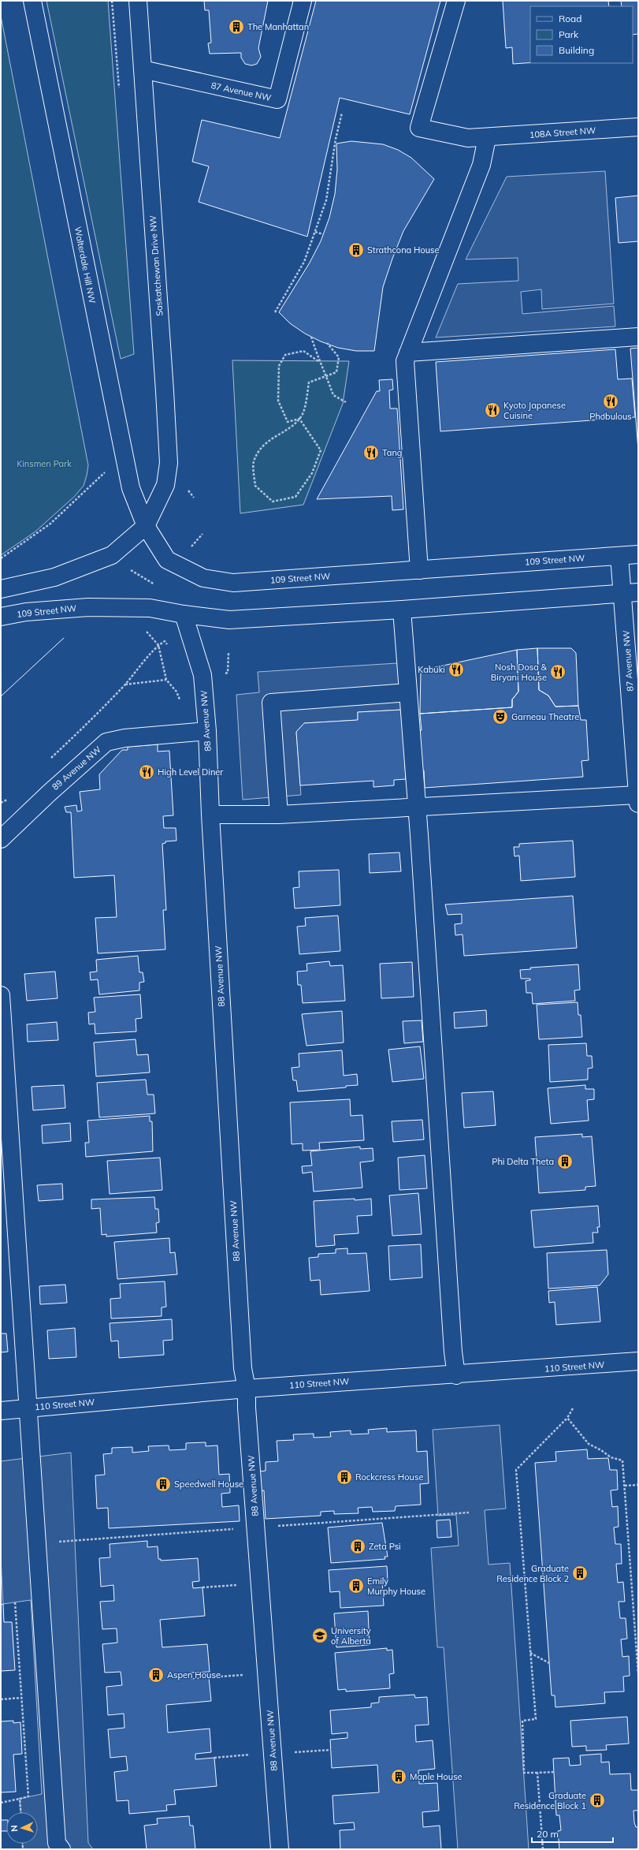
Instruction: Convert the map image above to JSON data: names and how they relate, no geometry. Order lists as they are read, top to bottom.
{
  "streets": {
    "street": [
      "87 Avenue NW",
      "108A Street NW",
      "Walterdale Hill NW",
      "Saskatchewan Drive NW",
      "109 Street NW",
      "88 Avenue NW",
      "89 Avenue NW",
      "110 Street NW"
    ]
  },
  "crossings": [
    ["87 Avenue NW", "Saskatchewan Drive NW"],
    ["87 Avenue NW", "109 Street NW"],
    ["Walterdale Hill NW", "Saskatchewan Drive NW"],
    ["Walterdale Hill NW", "109 Street NW"],
    ["Saskatchewan Drive NW", "109 Street NW"],
    ["109 Street NW", "88 Avenue NW"],
    ["88 Avenue NW", "89 Avenue NW"],
    ["88 Avenue NW", "110 Street NW"]
  ],
  "parks": ["Kinsmen Park"],
  "places": {
    "building": [
      "The Manhattan",
      "Strathcona House",
      "Phi Delta Theta",
      "Rockcress House",
      "Speedwell House",
      "Zeta Psi",
      "Graduate Residence Block 2",
      "Emily Murphy House",
      "Aspen House",
      "Maple House",
      "Graduate Residence Block 1"
    ],
    "restaurant": [
      "Phơbulous",
      "Kyoto Japanese Cuisine",
      "Tang",
      "Kabuki",
      "Nosh Dosa & Biryani House",
      "High Level Diner"
    ],
    "theatre": ["Garneau Theatre"],
    "school or university": ["University of Alberta"]
  },
  "legend": ["Road", "Park", "Building"],
  "scale_bar": "20 m",
  "north": "left"
}
